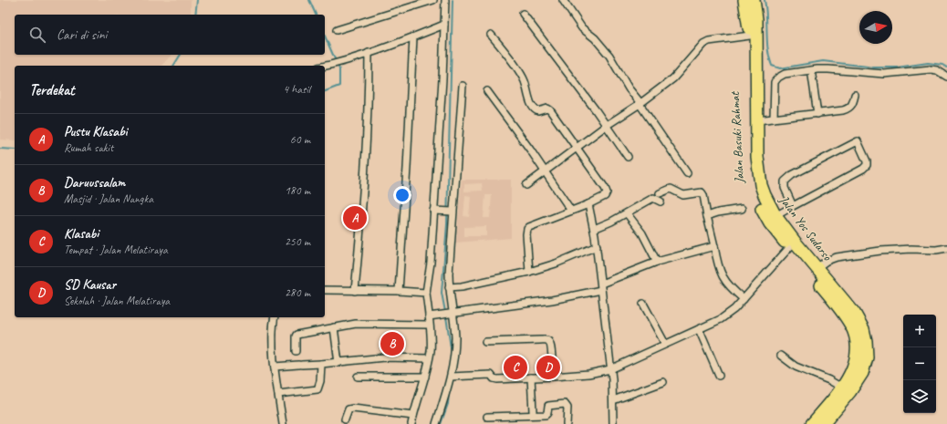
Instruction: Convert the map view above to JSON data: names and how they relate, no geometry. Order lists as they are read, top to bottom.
{
  "streets": {
    "highway": ["Jalan Basuki Rahmat", "Jalan Yos Sudarso"]
  },
  "crossings": [
    ["Jalan Basuki Rahmat", "Jalan Yos Sudarso"]
  ],
  "north": "right",
  "page": {
    "search": "Cari di sini",
    "heading": ["Terdekat", "4 hasil"],
    "list": [
      {
        "mark": "A",
        "name": "Pustu Klasabi",
        "note": "Rumah sakit",
        "value": "60 m"
      },
      {
        "mark": "B",
        "name": "Daruussalam",
        "note": "Masjid · Jalan Nangka",
        "value": "180 m"
      },
      {
        "mark": "C",
        "name": "Klasabi",
        "note": "Tempat · Jalan Melatiraya",
        "value": "250 m"
      },
      {
        "mark": "D",
        "name": "SD Kausar",
        "note": "Sekolah · Jalan Melatiraya",
        "value": "280 m"
      }
    ],
    "pins": [
      "A",
      "B",
      "C",
      "D"
    ],
    "map_buttons": ["+", "−"]
  }
}
